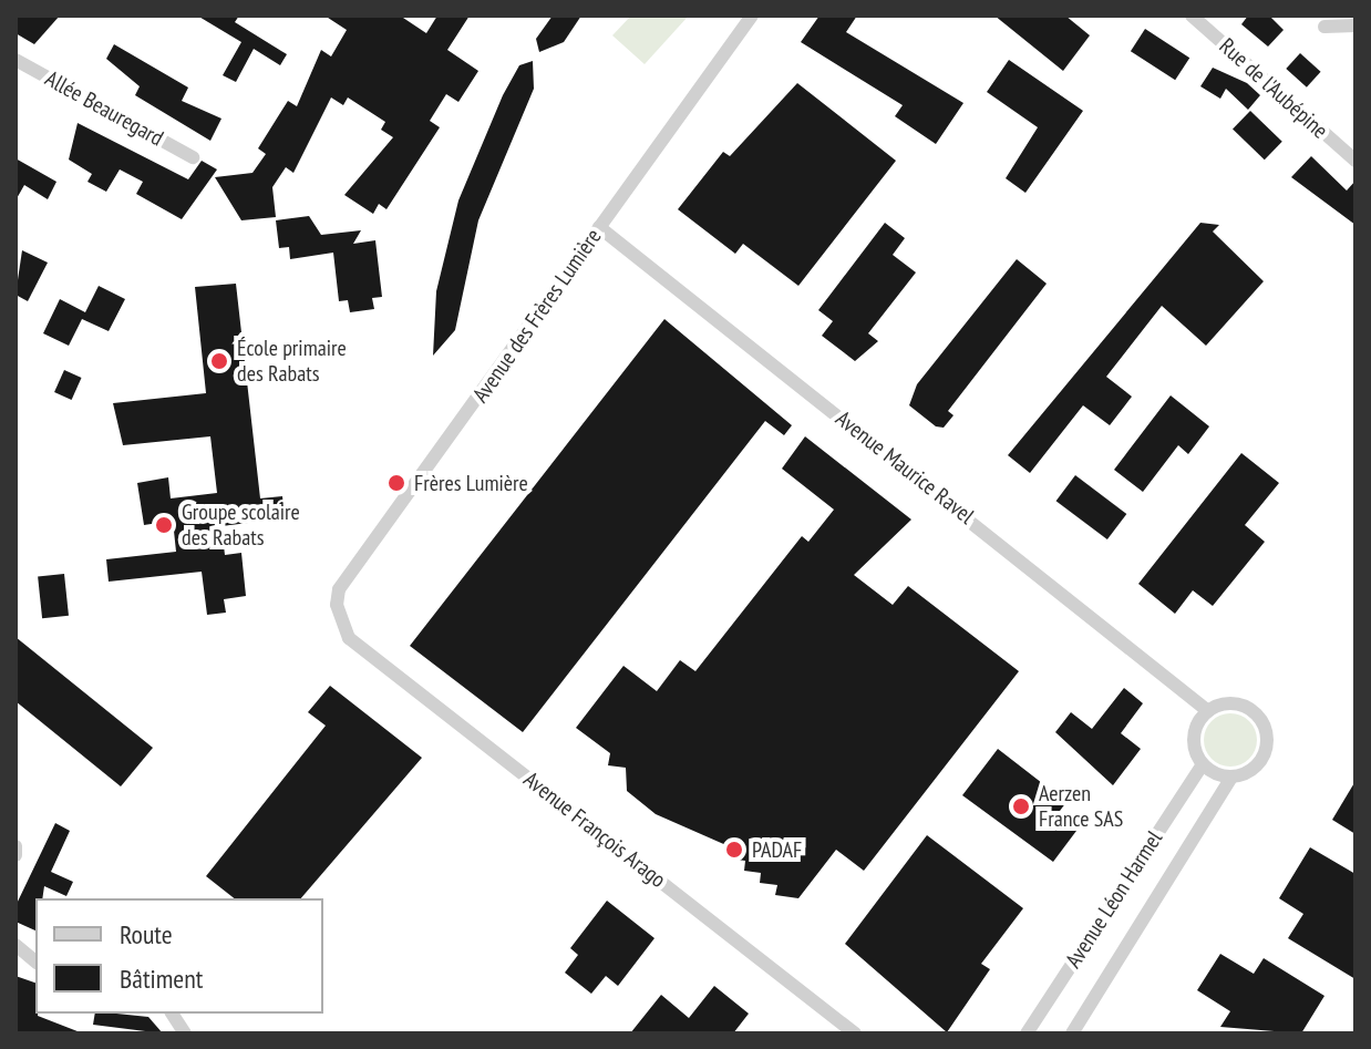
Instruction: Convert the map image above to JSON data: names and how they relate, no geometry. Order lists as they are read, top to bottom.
{
  "streets": {
    "street": [
      "Rue de l'Aubépine",
      "Allée Beauregard",
      "Avenue des Frères Lumière",
      "Avenue Maurice Ravel",
      "Avenue François Arago",
      "Avenue Léon Harmel"
    ]
  },
  "crossings": [
    ["Avenue des Frères Lumière", "Avenue Maurice Ravel"],
    ["Avenue des Frères Lumière", "Avenue François Arago"],
    ["Avenue Maurice Ravel", "Avenue Léon Harmel"]
  ],
  "places": [
    "École primaire des Rabats",
    "Frères Lumière",
    "Groupe scolaire des Rabats",
    "Aerzen France SAS",
    "PADAF"
  ],
  "legend": ["Route", "Bâtiment"]
}
